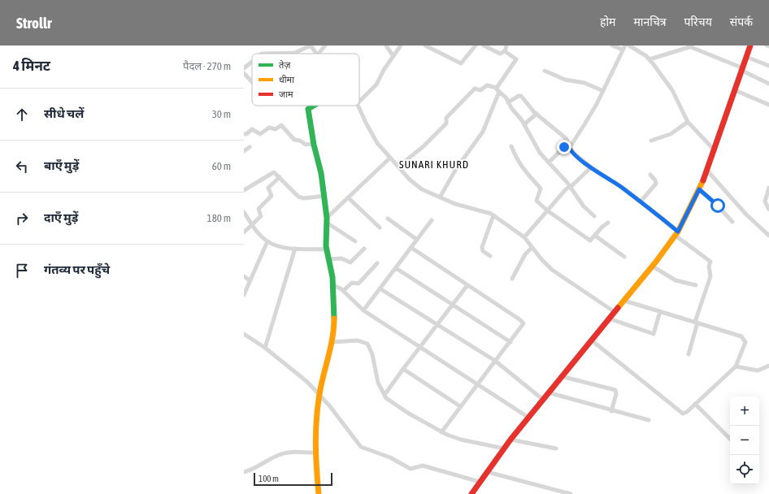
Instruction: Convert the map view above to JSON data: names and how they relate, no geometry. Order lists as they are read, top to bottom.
{
  "districts": ["SUNARI KHURD"],
  "legend": ["तेज़", "धीमा", "जाम"],
  "scale_bar": "100 m",
  "page": {
    "header": "Strollr",
    "nav": [
      "होम",
      "मानचित्र",
      "परिचय",
      "संपर्क"
    ],
    "heading": ["4 मिनट", "पैदल · 270 m"],
    "list": [
      ["सीधे चलें", "30 m"],
      ["बाएँ मुड़ें", "60 m"],
      ["दाएँ मुड़ें", "180 m"],
      "गंतव्य पर पहुँचे"
    ],
    "map_buttons": ["+", "−"],
    "scale": "100 m"
  }
}
